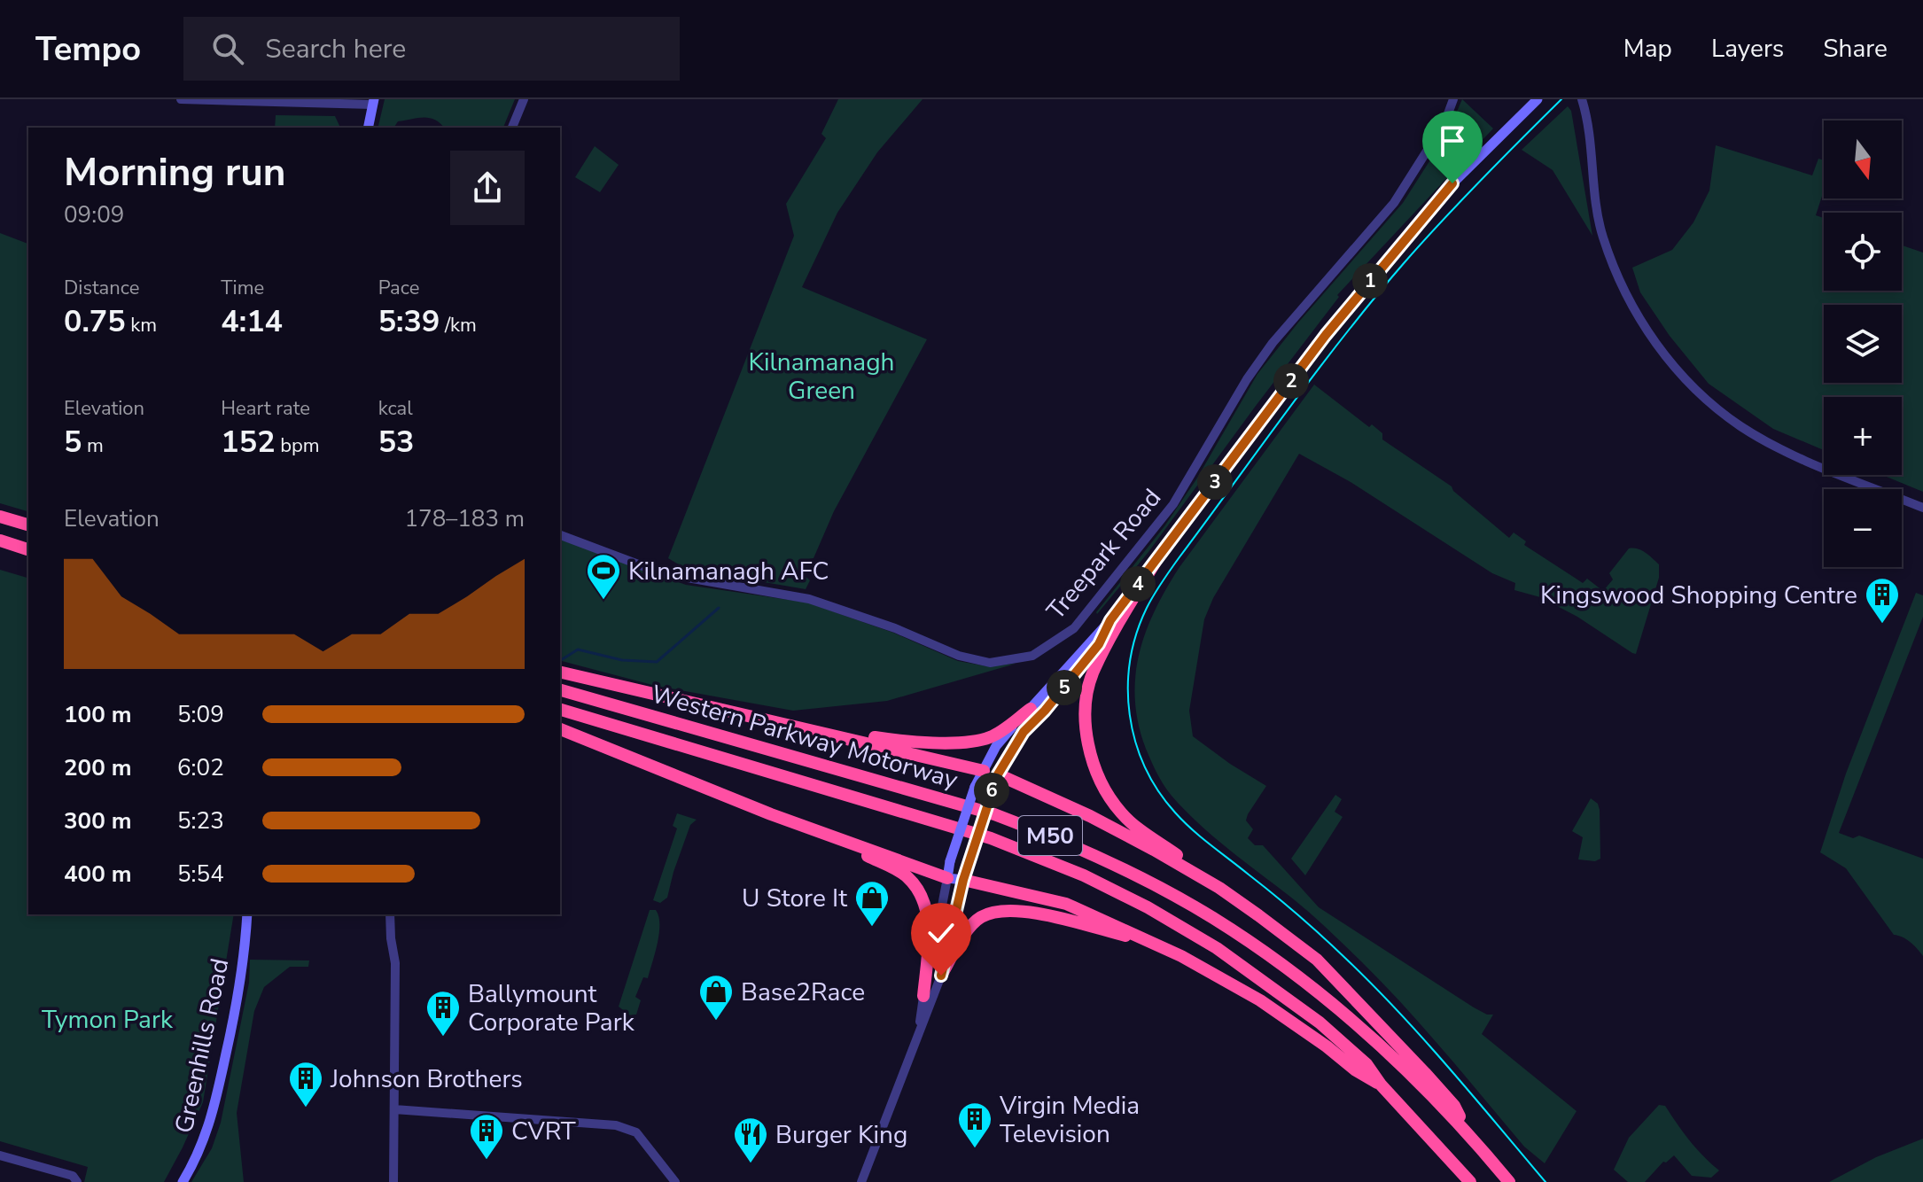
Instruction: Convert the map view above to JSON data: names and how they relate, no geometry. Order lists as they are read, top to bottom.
{
  "streets": {
    "highway": ["Western Parkway Motorway", "M50"],
    "main road": ["Greenhills Road"],
    "street": ["Treepark Road"]
  },
  "crossings": [
    ["Western Parkway Motorway", "M50"]
  ],
  "parks": ["Kilnamanagh Green", "Tymon Park"],
  "places": {
    "sports": ["Kilnamanagh AFC"],
    "building": [
      "Kingswood Shopping Centre",
      "Ballymount Corporate Park",
      "Johnson Brothers",
      "Virgin Media Television",
      "CVRT"
    ],
    "shop": ["U Store It", "Base2Race"],
    "restaurant": ["Burger King"]
  },
  "north": "bottom",
  "page": {
    "header": "Tempo",
    "search": "Search here",
    "nav": ["Map", "Layers", "Share"],
    "map_buttons": ["+", "−"],
    "heading": ["Morning run", "09:09"],
    "stats": [
      ["Distance", "0.75 km"],
      ["Time", "4:14"],
      ["Pace", "5:39 /km"],
      ["Elevation", "5 m"],
      ["Heart rate", "152 bpm"],
      ["kcal", "53"]
    ],
    "pins": [
      "1",
      "2",
      "3",
      "4",
      "5",
      "6"
    ],
    "chart": ["Elevation", "178–183 m"],
    "list": [
      {
        "name": "100 m",
        "note": "5:09"
      },
      {
        "name": "200 m",
        "note": "6:02"
      },
      {
        "name": "300 m",
        "note": "5:23"
      },
      {
        "name": "400 m",
        "note": "5:54"
      }
    ]
  }
}
